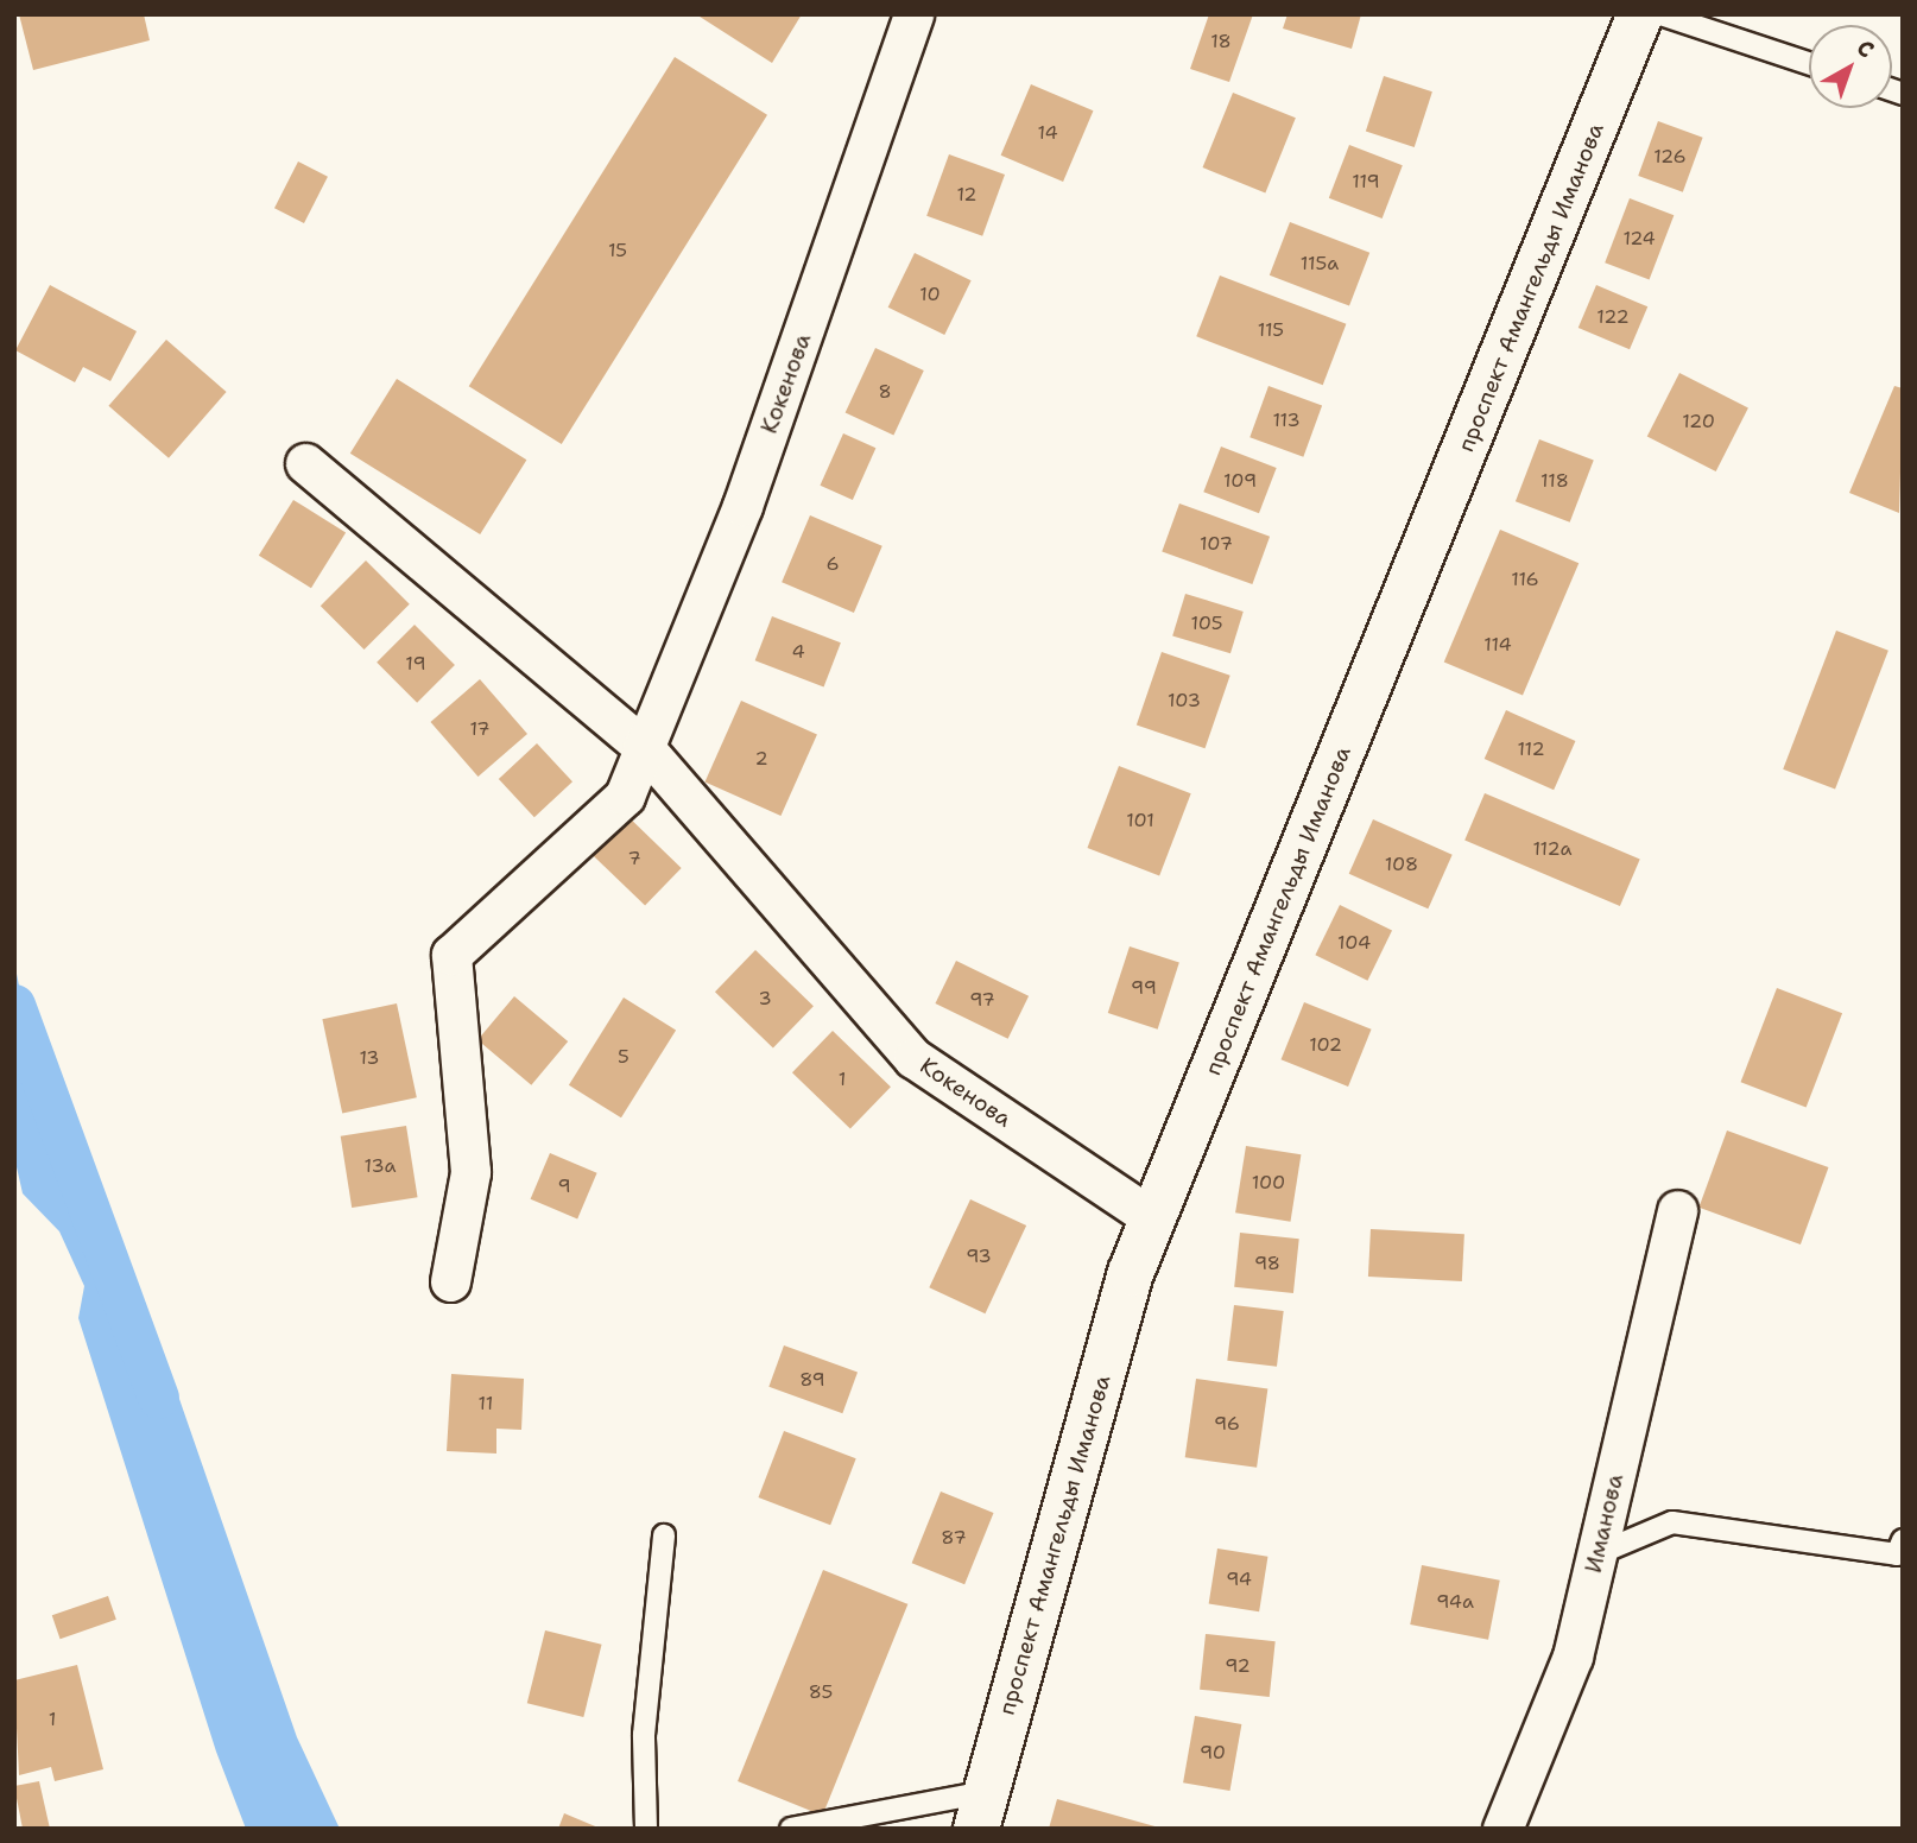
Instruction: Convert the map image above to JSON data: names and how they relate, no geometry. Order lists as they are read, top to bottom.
{
  "streets": {
    "main road": ["проспект Амангельды Иманова"],
    "street": ["Кокенова", "Иманова"]
  },
  "crossings": [
    ["проспект Амангельды Иманова", "Кокенова"]
  ],
  "house_numbers": [
    "18",
    "14",
    "126",
    "119",
    "12",
    "124",
    "15",
    "115а",
    "10",
    "122",
    "115",
    "8",
    "113",
    "120",
    "109",
    "118",
    "107",
    "6",
    "116",
    "105",
    "114",
    "4",
    "19",
    "103",
    "17",
    "112",
    "2",
    "101",
    "112а",
    "7",
    "108",
    "104",
    "99",
    "3",
    "97",
    "102",
    "5",
    "13",
    "1",
    "13а",
    "100",
    "9",
    "93",
    "98",
    "89",
    "11",
    "96",
    "87",
    "94",
    "94а",
    "92",
    "85",
    "1",
    "90"
  ],
  "north": "top right"
}
